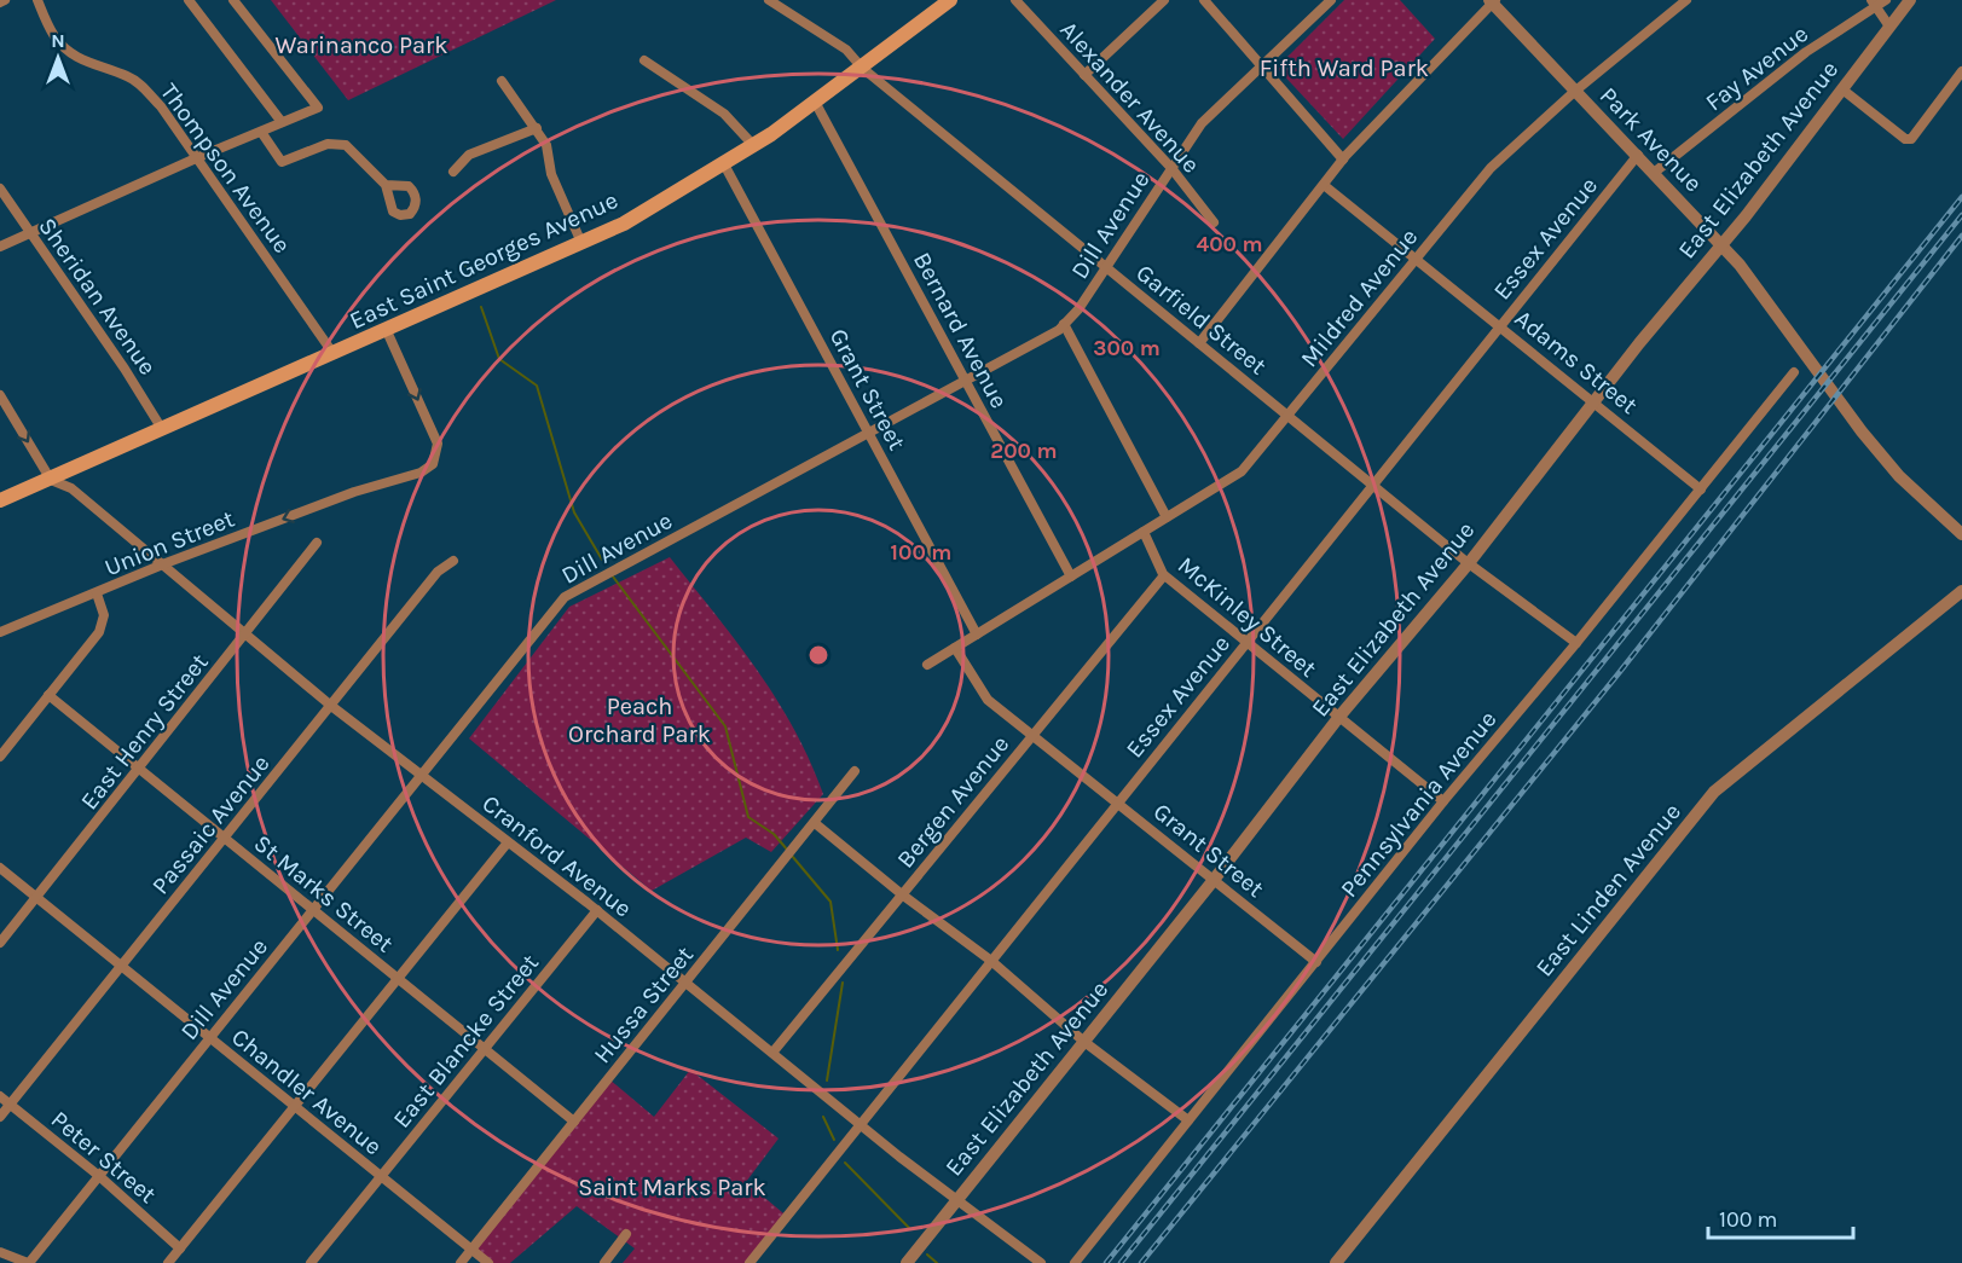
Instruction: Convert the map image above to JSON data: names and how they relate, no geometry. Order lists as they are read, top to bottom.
{
  "streets": {
    "main road": ["East Saint Georges Avenue"],
    "street": [
      "Fay Avenue",
      "Alexander Avenue",
      "Park Avenue",
      "East Elizabeth Avenue",
      "Thompson Avenue",
      "Dill Avenue",
      "Essex Avenue",
      "Sheridan Avenue",
      "Mildred Avenue",
      "Garfield Street",
      "Bernard Avenue",
      "Adams Street",
      "Grant Street",
      "Union Street",
      "McKinley Street",
      "East Henry Street",
      "Bergen Avenue",
      "Pennsylvania Avenue",
      "Passaic Avenue",
      "Cranford Avenue",
      "East Linden Avenue",
      "St Marks Street",
      "Hussa Street",
      "East Blancke Street",
      "Chandler Avenue",
      "Peter Street"
    ]
  },
  "crossings": [
    ["Fay Avenue", "Park Avenue"],
    ["Alexander Avenue", "Dill Avenue"],
    ["Park Avenue", "East Elizabeth Avenue"],
    ["Park Avenue", "Essex Avenue"],
    ["Park Avenue", "Mildred Avenue"],
    ["East Elizabeth Avenue", "Garfield Street"],
    ["East Elizabeth Avenue", "Adams Street"],
    ["East Elizabeth Avenue", "Grant Street"],
    ["East Elizabeth Avenue", "McKinley Street"],
    ["East Elizabeth Avenue", "Cranford Avenue"],
    ["Thompson Avenue", "East Saint Georges Avenue"],
    ["Dill Avenue", "Garfield Street"],
    ["Dill Avenue", "Bernard Avenue"],
    ["Dill Avenue", "Grant Street"],
    ["Dill Avenue", "Cranford Avenue"],
    ["Dill Avenue", "St Marks Street"],
    ["Dill Avenue", "Chandler Avenue"],
    ["Dill Avenue", "Peter Street"],
    ["Essex Avenue", "Garfield Street"],
    ["Essex Avenue", "Adams Street"],
    ["Essex Avenue", "Grant Street"],
    ["Essex Avenue", "McKinley Street"],
    ["Essex Avenue", "Cranford Avenue"],
    ["East Saint Georges Avenue", "Sheridan Avenue"],
    ["East Saint Georges Avenue", "Garfield Street"],
    ["East Saint Georges Avenue", "Bernard Avenue"],
    ["East Saint Georges Avenue", "Grant Street"],
    ["East Saint Georges Avenue", "Union Street"],
    ["East Saint Georges Avenue", "Cranford Avenue"],
    ["Mildred Avenue", "Garfield Street"],
    ["Mildred Avenue", "Adams Street"],
    ["Mildred Avenue", "McKinley Street"],
    ["Garfield Street", "Pennsylvania Avenue"],
    ["Adams Street", "Pennsylvania Avenue"],
    ["Grant Street", "Bergen Avenue"],
    ["Grant Street", "Pennsylvania Avenue"],
    ["Union Street", "Cranford Avenue"],
    ["McKinley Street", "Bergen Avenue"],
    ["McKinley Street", "Pennsylvania Avenue"],
    ["East Henry Street", "Cranford Avenue"],
    ["East Henry Street", "St Marks Street"],
    ["East Henry Street", "Chandler Avenue"],
    ["Bergen Avenue", "Cranford Avenue"],
    ["Passaic Avenue", "Cranford Avenue"],
    ["Passaic Avenue", "St Marks Street"],
    ["Passaic Avenue", "Chandler Avenue"],
    ["Passaic Avenue", "Peter Street"],
    ["Cranford Avenue", "Hussa Street"],
    ["Cranford Avenue", "East Blancke Street"],
    ["St Marks Street", "Hussa Street"],
    ["St Marks Street", "East Blancke Street"],
    ["Hussa Street", "Chandler Avenue"],
    ["East Blancke Street", "Chandler Avenue"]
  ],
  "parks": [
    "Warinanco Park",
    "Fifth Ward Park",
    "Peach Orchard Park",
    "Saint Marks Park"
  ],
  "scale_bar": "100 m",
  "north": "top",
  "rings": [
    "400 m",
    "300 m",
    "200 m",
    "100 m"
  ]
}
